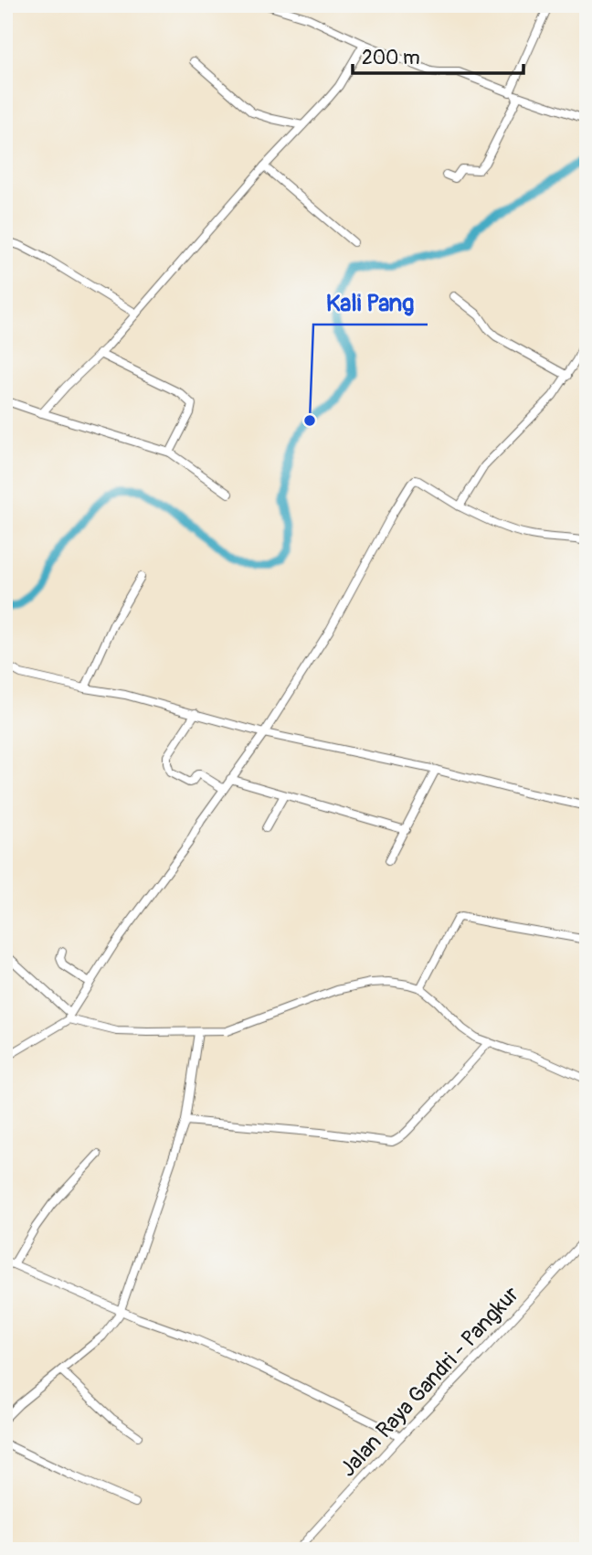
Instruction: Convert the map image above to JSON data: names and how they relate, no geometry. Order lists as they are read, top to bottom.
{
  "streets": {
    "street": ["Jalan Raya Gandri - Pangkur"]
  },
  "places": ["Kali Pang"],
  "scale_bar": "200 m"
}
